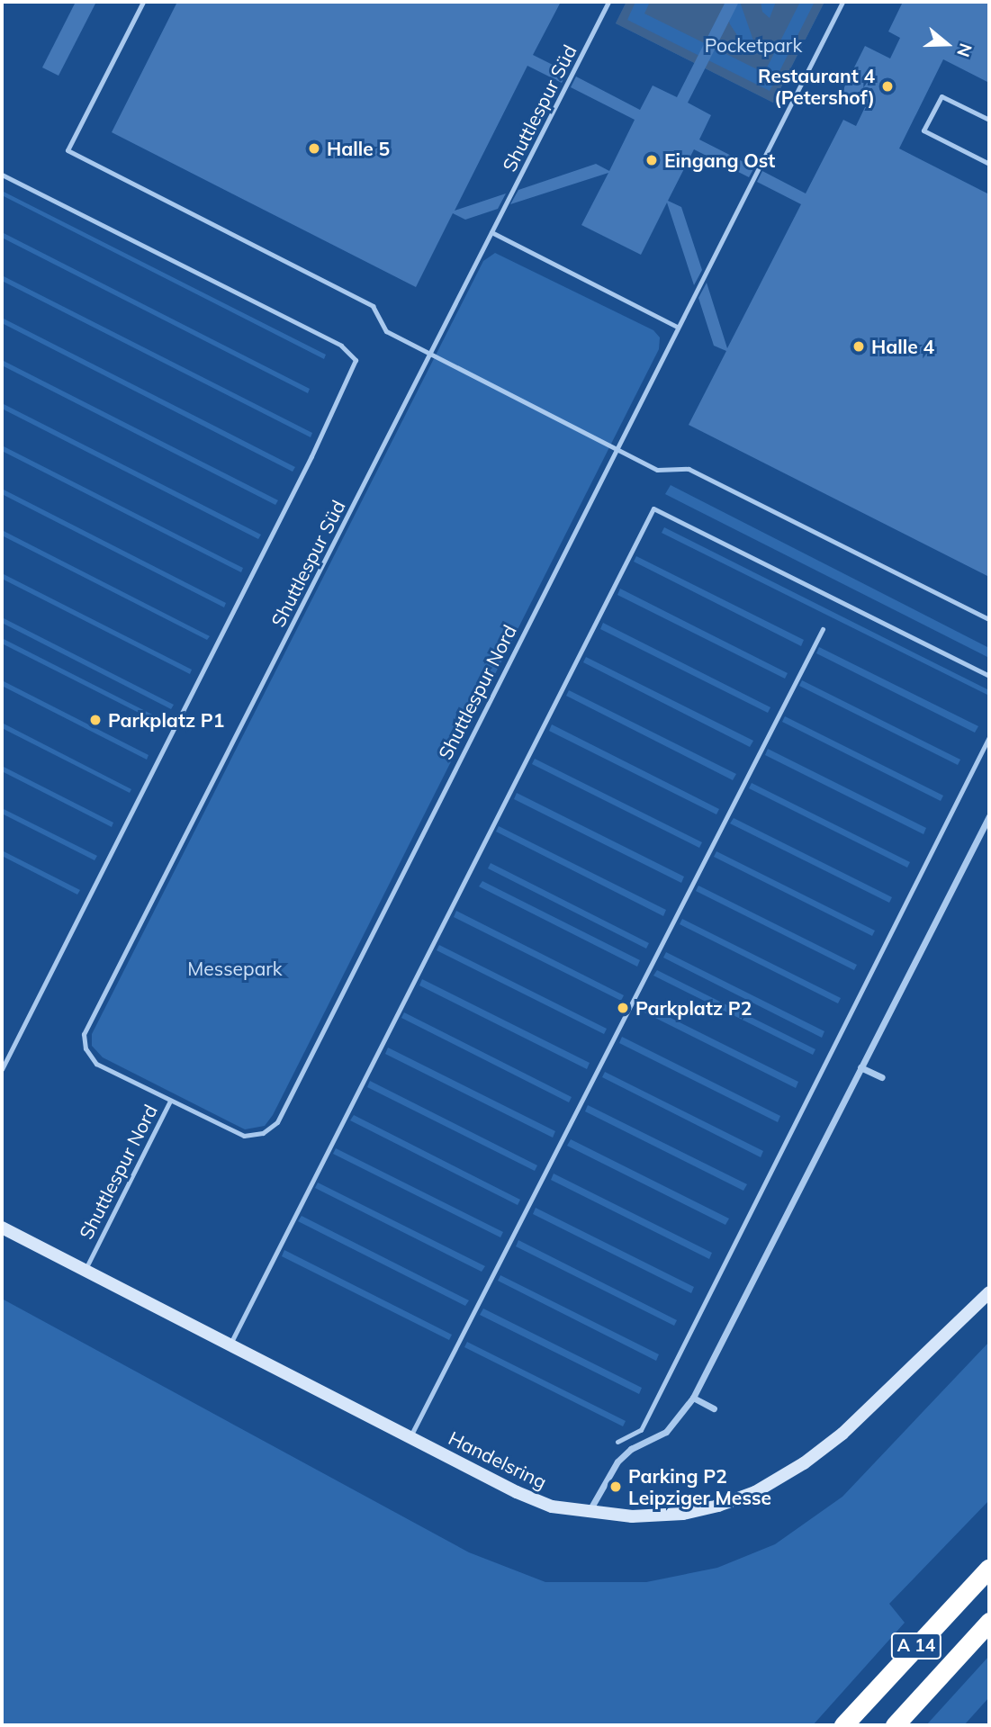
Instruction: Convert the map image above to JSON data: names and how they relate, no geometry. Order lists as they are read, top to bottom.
{
  "streets": {
    "highway": ["A 14"],
    "main road": ["Handelsring"],
    "lane": ["Shuttlespur Süd", "Shuttlespur Nord"]
  },
  "crossings": [
    ["Shuttlespur Süd", "Shuttlespur Nord"],
    ["Shuttlespur Nord", "Handelsring"]
  ],
  "parks": ["Pocketpark", "Messepark"],
  "places": [
    "Restaurant 4 (Petershof)",
    "Halle 5",
    "Eingang Ost",
    "Halle 4",
    "Parkplatz P1",
    "Parkplatz P2",
    "Parking P2 Leipziger Messe"
  ],
  "north": "right"
}
